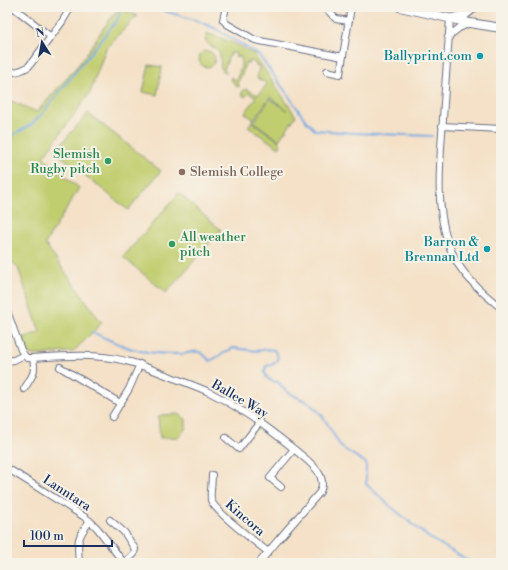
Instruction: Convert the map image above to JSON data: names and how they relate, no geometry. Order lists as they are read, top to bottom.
{
  "streets": {
    "street": ["Ballee Way", "Lanntara", "Kincora"]
  },
  "crossings": [
    ["Ballee Way", "Kincora"]
  ],
  "places": [
    "Ballyprint.com",
    "Slemish Rugby pitch",
    "Slemish College",
    "All weather pitch",
    "Barron & Brennan Ltd"
  ],
  "scale_bar": "100 m",
  "north": "top"
}
